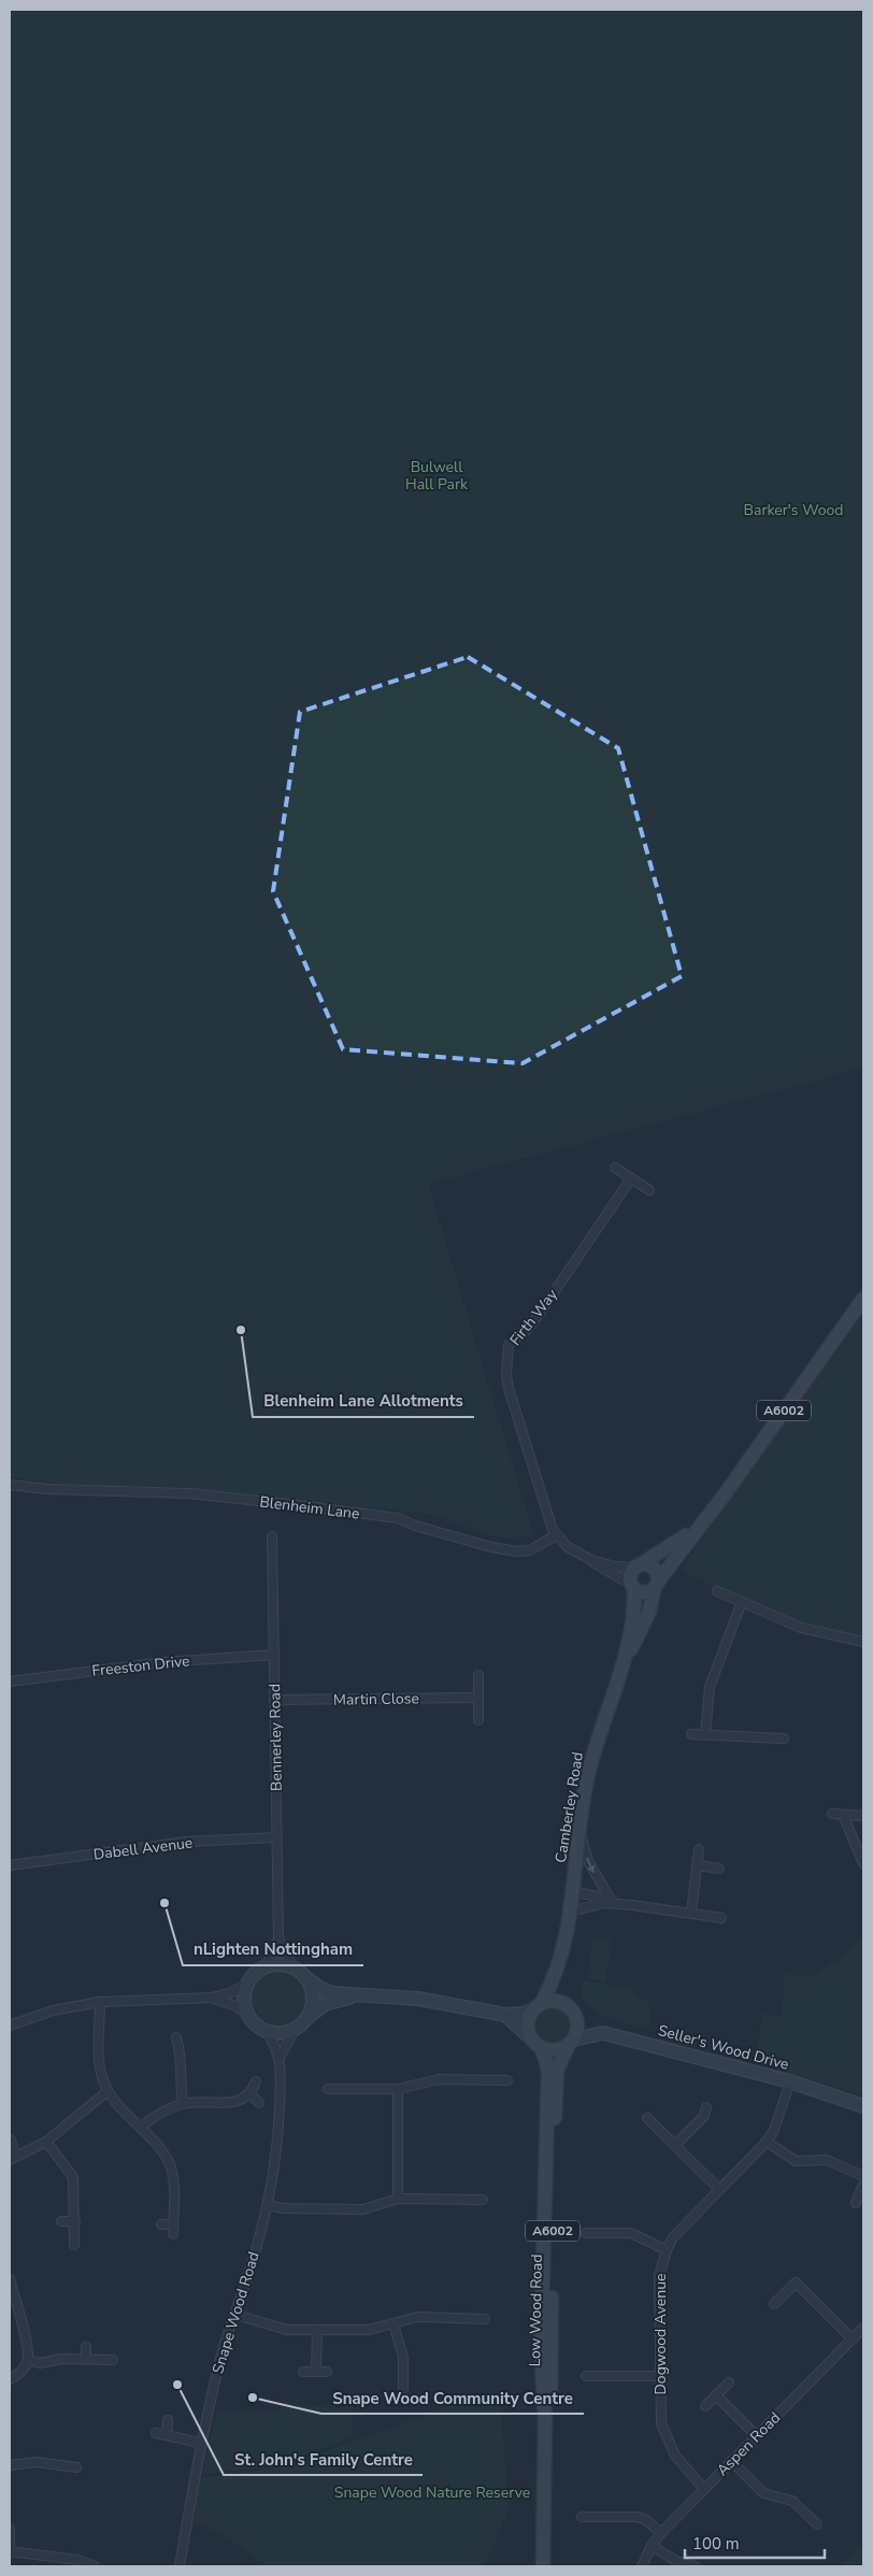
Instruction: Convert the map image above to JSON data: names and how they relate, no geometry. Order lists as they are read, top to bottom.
{
  "streets": {
    "main road": ["A6002", "Camberley Road", "Low Wood Road"],
    "street": [
      "Firth Way",
      "Blenheim Lane",
      "Freeston Drive",
      "Martin Close",
      "Bennerley Road",
      "Dabell Avenue",
      "Seller's Wood Drive",
      "Snape Wood Road",
      "Dogwood Avenue",
      "Aspen Road"
    ]
  },
  "crossings": [
    ["Firth Way", "Blenheim Lane"],
    ["Freeston Drive", "Bennerley Road"],
    ["Martin Close", "Bennerley Road"],
    ["Bennerley Road", "Dabell Avenue"],
    ["Bennerley Road", "Snape Wood Road"],
    ["Camberley Road", "Seller's Wood Drive"],
    ["Camberley Road", "Low Wood Road"],
    ["Seller's Wood Drive", "Low Wood Road"],
    ["Seller's Wood Drive", "Dogwood Avenue"],
    ["Dogwood Avenue", "Aspen Road"]
  ],
  "parks": ["Bulwell Hall Park", "Barker's Wood", "Snape Wood Nature Reserve"],
  "places": [
    "Blenheim Lane Allotments",
    "nLighten Nottingham",
    "St. John's Family Centre",
    "Snape Wood Community Centre"
  ],
  "scale_bar": "100 m"
}
